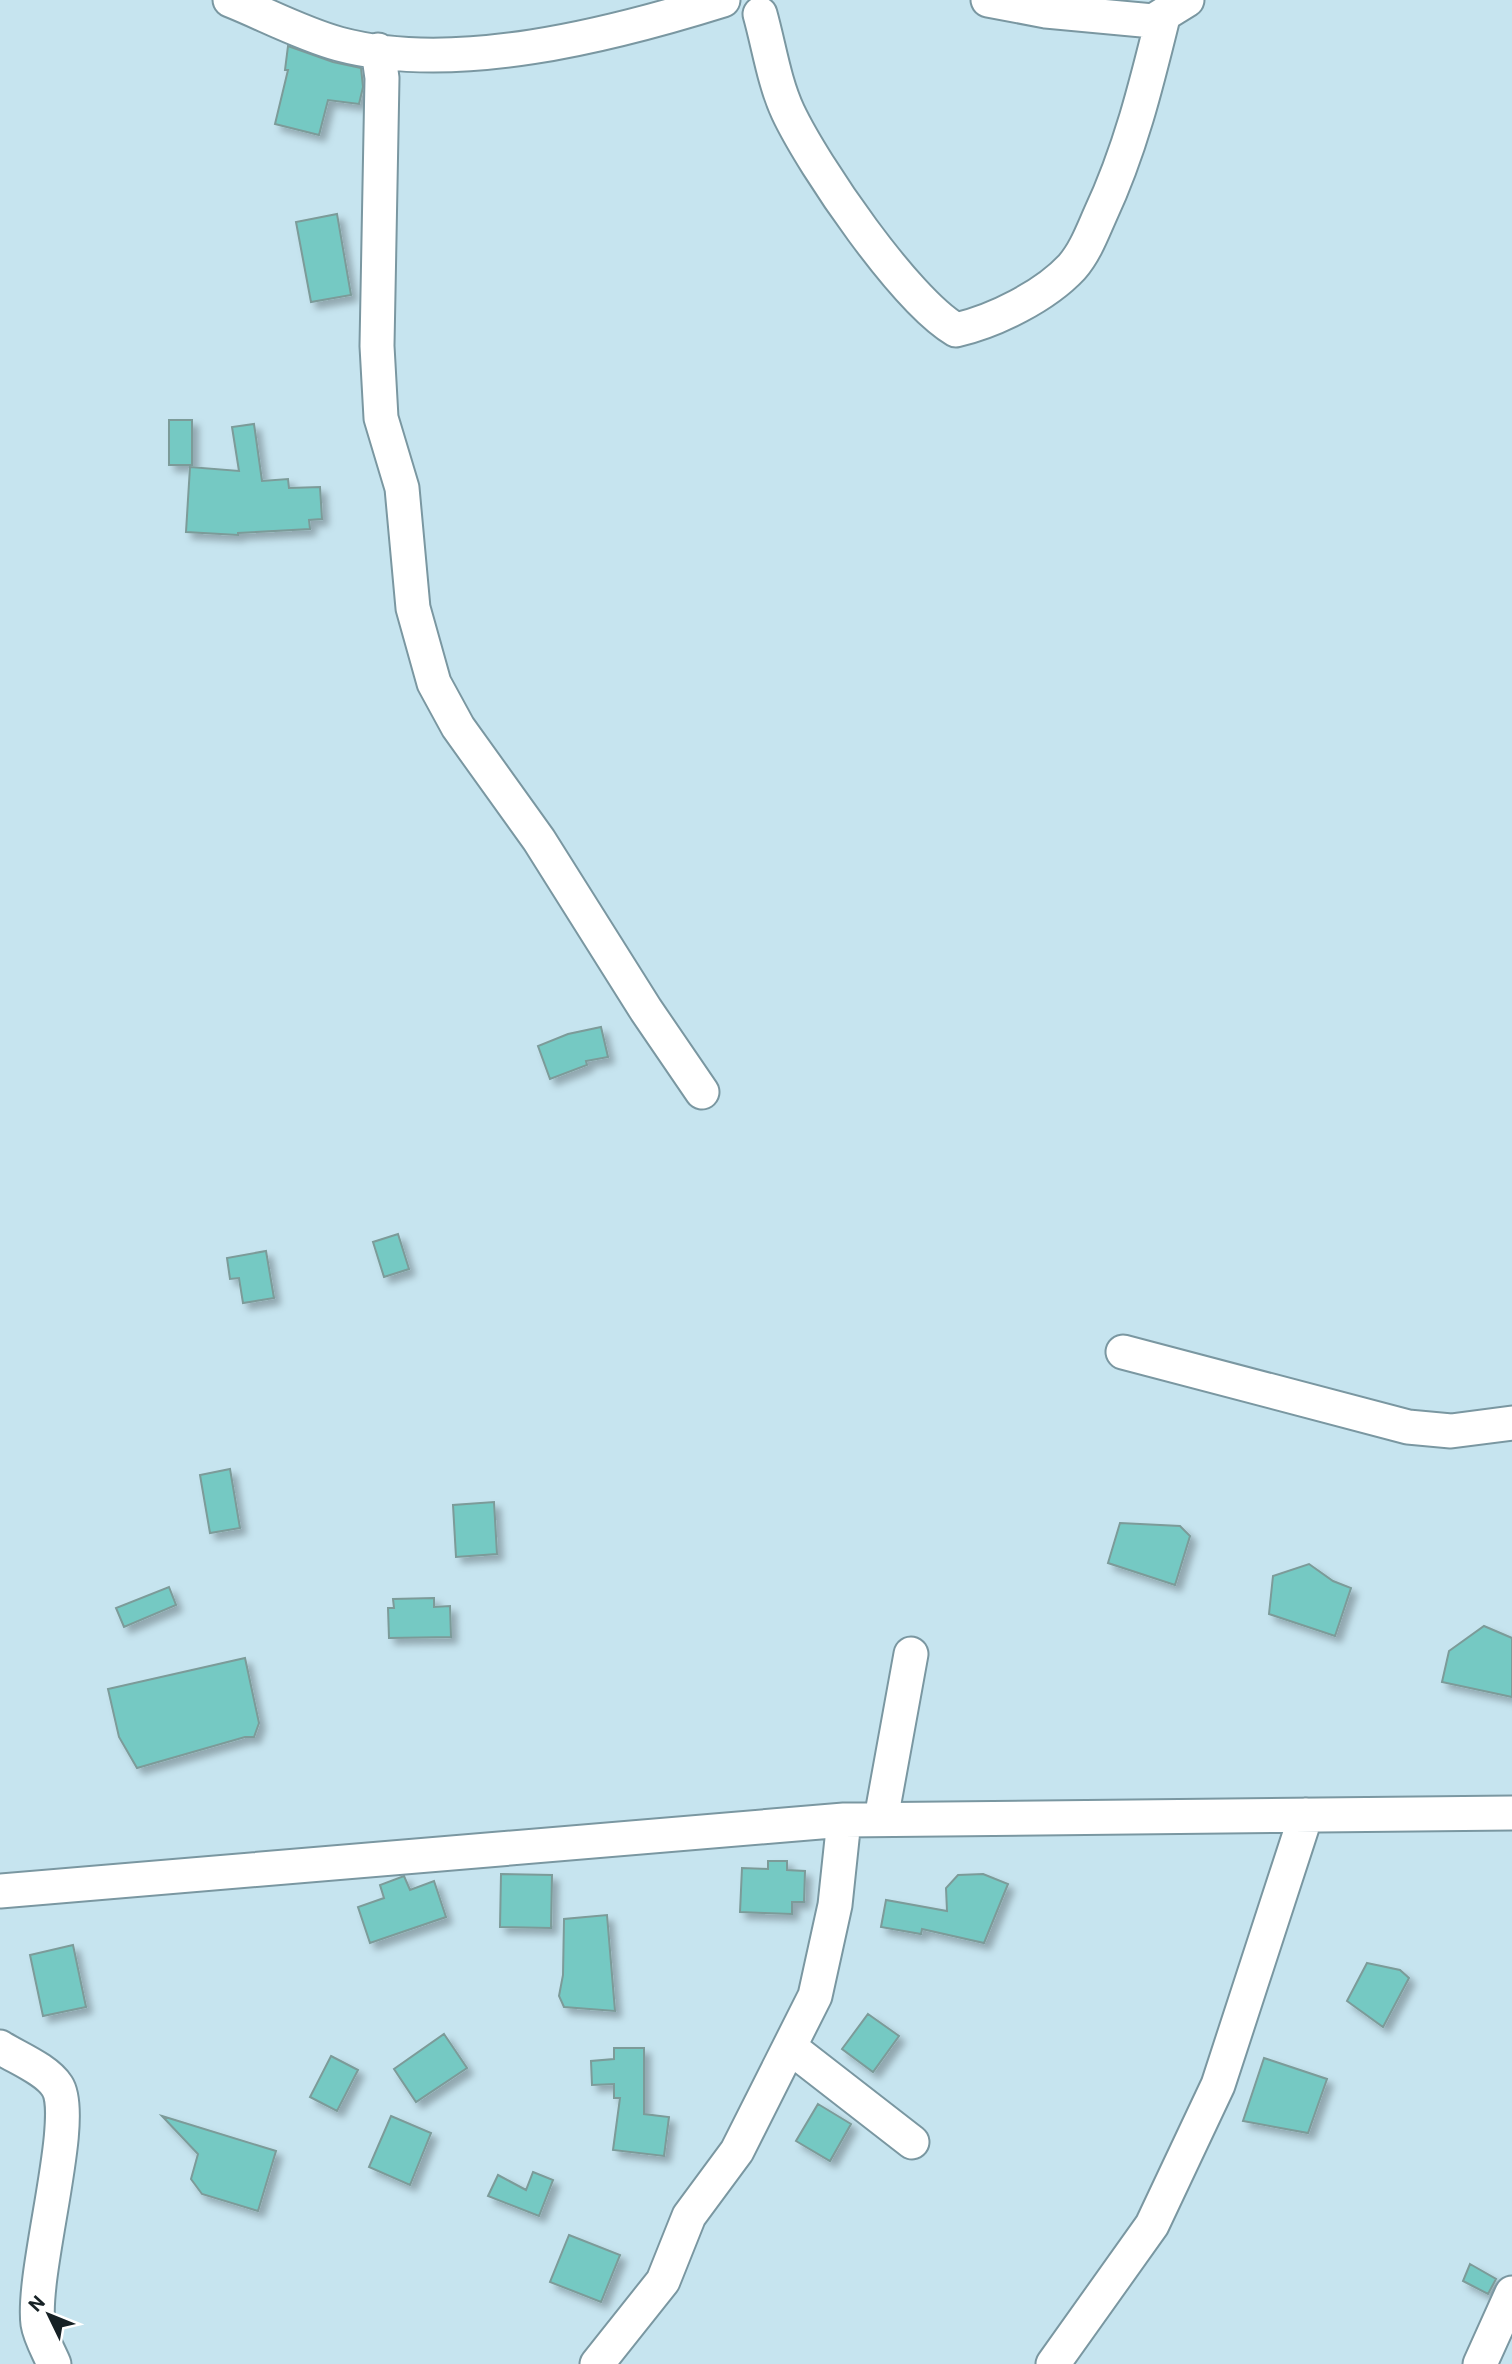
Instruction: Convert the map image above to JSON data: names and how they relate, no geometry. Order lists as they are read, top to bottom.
{
  "north": "top left"
}
